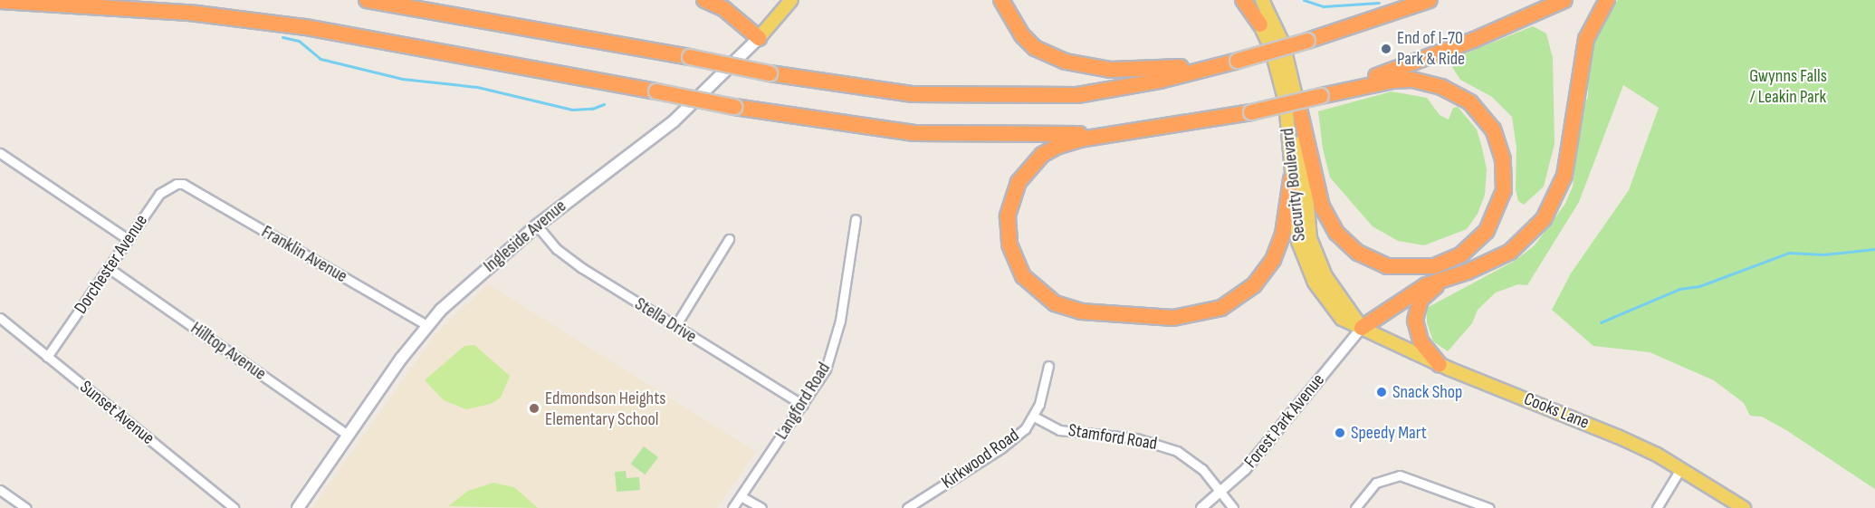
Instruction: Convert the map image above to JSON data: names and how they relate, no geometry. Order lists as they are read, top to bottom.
{
  "streets": {
    "main road": ["Security Boulevard", "Ingleside Avenue", "Cooks Lane"],
    "street": [
      "Franklin Avenue",
      "Dorchester Avenue",
      "Stella Drive",
      "Hilltop Avenue",
      "Langford Road",
      "Sunset Avenue",
      "Forest Park Avenue",
      "Stamford Road",
      "Kirkwood Road"
    ]
  },
  "crossings": [
    ["Security Boulevard", "Cooks Lane"],
    ["Security Boulevard", "Forest Park Avenue"],
    ["Ingleside Avenue", "Franklin Avenue"],
    ["Ingleside Avenue", "Stella Drive"],
    ["Ingleside Avenue", "Hilltop Avenue"],
    ["Franklin Avenue", "Dorchester Avenue"],
    ["Dorchester Avenue", "Hilltop Avenue"],
    ["Dorchester Avenue", "Sunset Avenue"],
    ["Stella Drive", "Langford Road"],
    ["Cooks Lane", "Forest Park Avenue"],
    ["Forest Park Avenue", "Stamford Road"],
    ["Stamford Road", "Kirkwood Road"]
  ],
  "parks": ["Gwynns Falls / Leakin Park"],
  "places": [
    "End of I-70 Park & Ride",
    "Snack Shop",
    "Edmondson Heights Elementary School",
    "Speedy Mart"
  ]
}
